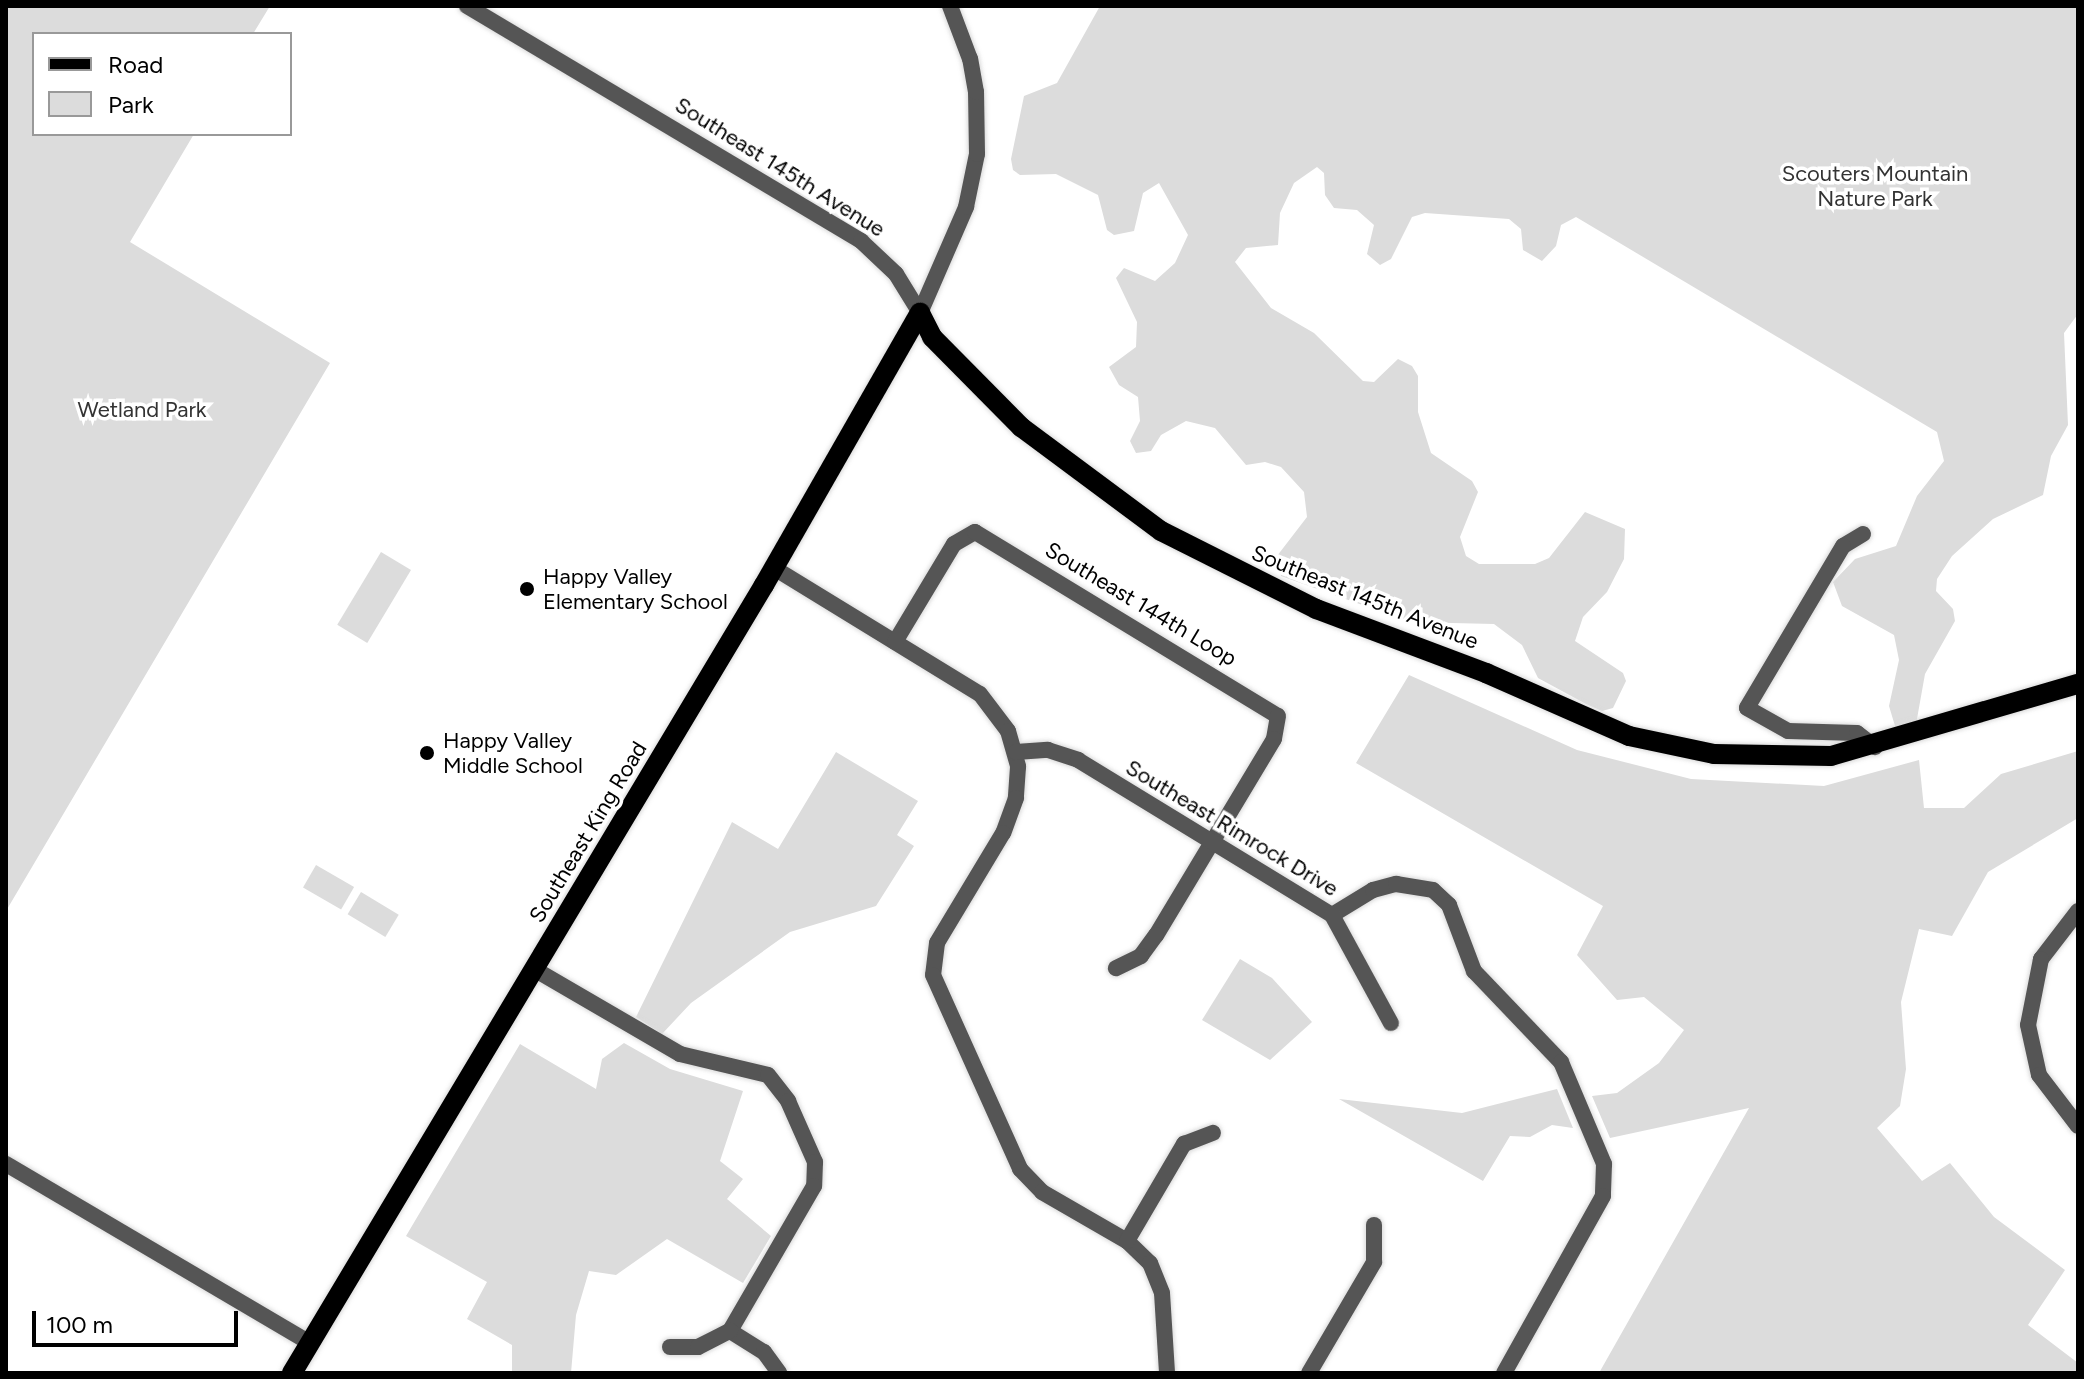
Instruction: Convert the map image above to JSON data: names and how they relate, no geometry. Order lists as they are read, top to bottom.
{
  "streets": {
    "main road": ["Southeast 145th Avenue", "Southeast King Road"],
    "street": ["Southeast 144th Loop", "Southeast Rimrock Drive"]
  },
  "crossings": [
    ["Southeast 145th Avenue", "Southeast King Road"],
    ["Southeast 144th Loop", "Southeast Rimrock Drive"]
  ],
  "parks": ["Scouters Mountain Nature Park", "Wetland Park"],
  "places": ["Happy Valley Elementary School", "Happy Valley Middle School"],
  "legend": ["Road", "Park"],
  "scale_bar": "100 m"
}
